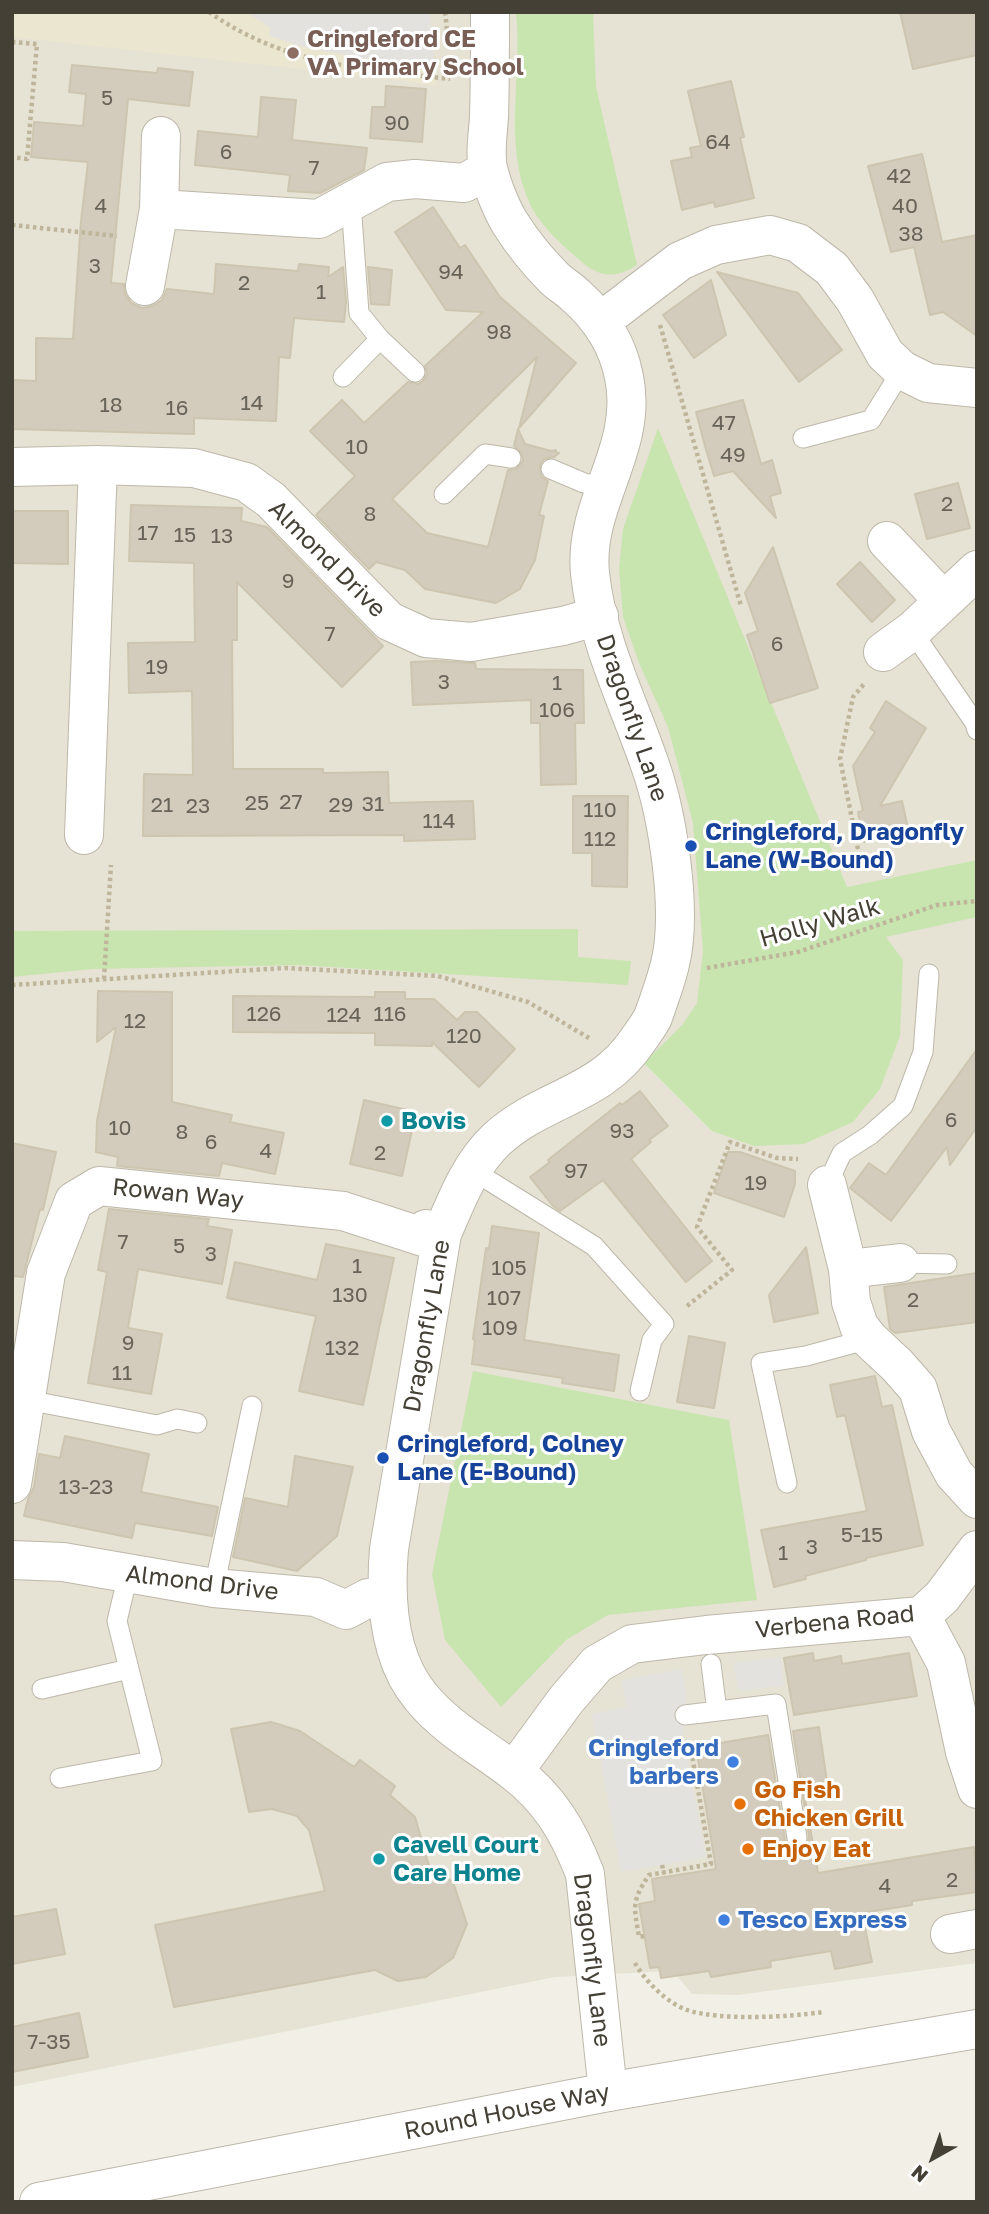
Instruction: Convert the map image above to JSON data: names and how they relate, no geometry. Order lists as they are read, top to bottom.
{
  "streets": {
    "street": [
      "Almond Drive",
      "Dragonfly Lane",
      "Rowan Way",
      "Verbena Road",
      "Round House Way"
    ],
    "path": ["Holly Walk"]
  },
  "crossings": [
    ["Almond Drive", "Dragonfly Lane"],
    ["Dragonfly Lane", "Holly Walk"],
    ["Dragonfly Lane", "Rowan Way"],
    ["Dragonfly Lane", "Verbena Road"],
    ["Dragonfly Lane", "Round House Way"]
  ],
  "places": [
    "Cringleford CE VA Primary School",
    "Cringleford, Dragonfly Lane (W-Bound)",
    "Bovis",
    "Cringleford, Colney Lane (E-Bound)",
    "Cringleford barbers",
    "Go Fish Chicken Grill",
    "Enjoy Eat",
    "Cavell Court Care Home",
    "Tesco Express"
  ],
  "house_numbers": [
    "5",
    "90",
    "64",
    "6",
    "7",
    "42",
    "4",
    "40",
    "38",
    "3",
    "94",
    "2",
    "1",
    "98",
    "14",
    "18",
    "16",
    "47",
    "10",
    "49",
    "2",
    "8",
    "17",
    "15",
    "13",
    "9",
    "7",
    "6",
    "19",
    "3",
    "1",
    "106",
    "27",
    "25",
    "31",
    "21",
    "29",
    "23",
    "110",
    "114",
    "112",
    "126",
    "116",
    "124",
    "12",
    "120",
    "6",
    "10",
    "93",
    "8",
    "6",
    "4",
    "2",
    "97",
    "19",
    "7",
    "5",
    "3",
    "1",
    "105",
    "130",
    "107",
    "2",
    "109",
    "9",
    "132",
    "11",
    "13-23",
    "5-15",
    "3",
    "1",
    "2",
    "4",
    "7-35"
  ],
  "north": "bottom left"
}
